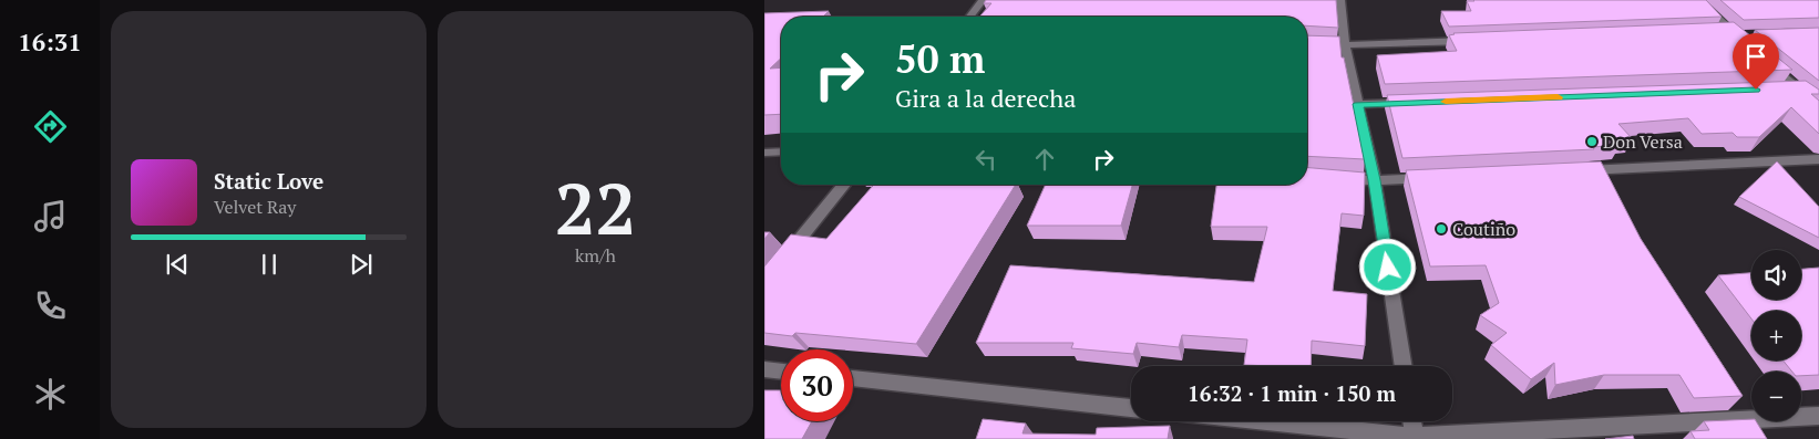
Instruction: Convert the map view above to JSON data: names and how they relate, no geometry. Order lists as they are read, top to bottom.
{
  "places": ["Don Versa", "Coutiño"],
  "page": {
    "tabs": "16:31",
    "tile": ["22", "km/h"],
    "turn": ["50 m", "Gira a la derecha"],
    "song": ["Static Love", "Velvet Ray"],
    "map_buttons": ["+", "−"],
    "limit": "30",
    "trip": "16:32 · 1 min · 150 m"
  }
}
